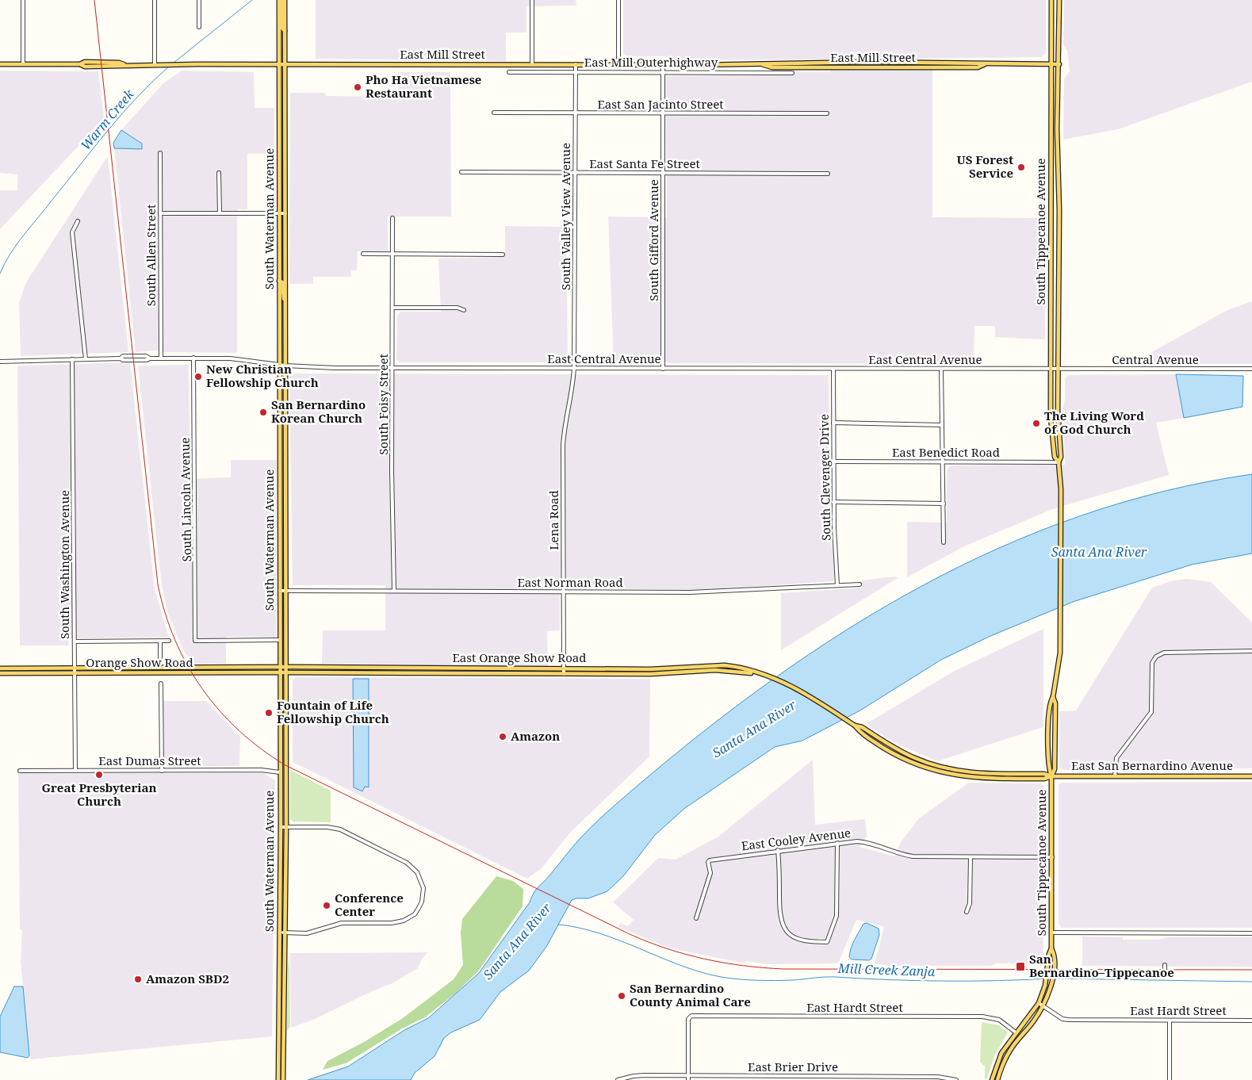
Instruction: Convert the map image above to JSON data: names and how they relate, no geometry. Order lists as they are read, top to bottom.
{
  "streets": {
    "main road": [
      "East Mill Street",
      "South Waterman Avenue",
      "South Tippecanoe Avenue",
      "East Orange Show Road",
      "Orange Show Road",
      "East San Bernardino Avenue"
    ],
    "street": [
      "East Mill Outerhighway",
      "East San Jacinto Street",
      "East Santa Fe Street",
      "South Valley View Avenue",
      "South Gifford Avenue",
      "South Allen Street",
      "East Central Avenue",
      "Central Avenue",
      "South Foisy Street",
      "East Benedict Road",
      "South Clevenger Drive",
      "South Lincoln Avenue",
      "Lena Road",
      "South Washington Avenue",
      "East Norman Road",
      "East Dumas Street",
      "East Cooley Avenue",
      "East Hardt Street",
      "East Brier Drive"
    ]
  },
  "crossings": [
    ["East Mill Street", "South Valley View Avenue"],
    ["East Mill Street", "South Waterman Avenue"],
    ["East Mill Street", "South Tippecanoe Avenue"],
    ["East Mill Street", "South Gifford Avenue"],
    ["East Mill Outerhighway", "South Valley View Avenue"],
    ["East Mill Outerhighway", "South Gifford Avenue"],
    ["East San Jacinto Street", "South Valley View Avenue"],
    ["East San Jacinto Street", "South Gifford Avenue"],
    ["East Santa Fe Street", "South Valley View Avenue"],
    ["East Santa Fe Street", "South Gifford Avenue"],
    ["South Valley View Avenue", "East Central Avenue"],
    ["South Valley View Avenue", "Lena Road"],
    ["South Waterman Avenue", "East Central Avenue"],
    ["South Waterman Avenue", "South Lincoln Avenue"],
    ["South Waterman Avenue", "East Norman Road"],
    ["South Waterman Avenue", "East Orange Show Road"],
    ["South Waterman Avenue", "Orange Show Road"],
    ["South Waterman Avenue", "East Dumas Street"],
    ["South Tippecanoe Avenue", "East Central Avenue"],
    ["South Tippecanoe Avenue", "Central Avenue"],
    ["South Tippecanoe Avenue", "East Benedict Road"],
    ["South Tippecanoe Avenue", "East San Bernardino Avenue"],
    ["South Tippecanoe Avenue", "East Cooley Avenue"],
    ["South Tippecanoe Avenue", "East Hardt Street"],
    ["South Gifford Avenue", "East Central Avenue"],
    ["South Allen Street", "East Central Avenue"],
    ["East Central Avenue", "Central Avenue"],
    ["East Central Avenue", "South Foisy Street"],
    ["East Central Avenue", "South Clevenger Drive"],
    ["East Central Avenue", "South Lincoln Avenue"],
    ["East Central Avenue", "Lena Road"],
    ["East Central Avenue", "South Washington Avenue"],
    ["South Foisy Street", "East Norman Road"],
    ["East Benedict Road", "South Clevenger Drive"],
    ["South Clevenger Drive", "East Norman Road"],
    ["Lena Road", "East Norman Road"],
    ["Lena Road", "East Orange Show Road"],
    ["South Washington Avenue", "Orange Show Road"],
    ["South Washington Avenue", "East Dumas Street"],
    ["East Orange Show Road", "Orange Show Road"],
    ["East Hardt Street", "East Brier Drive"]
  ],
  "water": ["Warm Creek", "Santa Ana River", "Mill Creek Zanja"],
  "places": {
    "other": [
      "Pho Ha Vietnamese Restaurant",
      "US Forest Service",
      "New Christian Fellowship Church",
      "San Bernardino Korean Church",
      "The Living Word of God Church",
      "Fountain of Life Fellowship Church",
      "Amazon",
      "Great Presbyterian Church",
      "Conference Center",
      "Amazon SBD2",
      "San Bernardino County Animal Care"
    ],
    "transit": ["San Bernardino–Tippecanoe"]
  }
}
